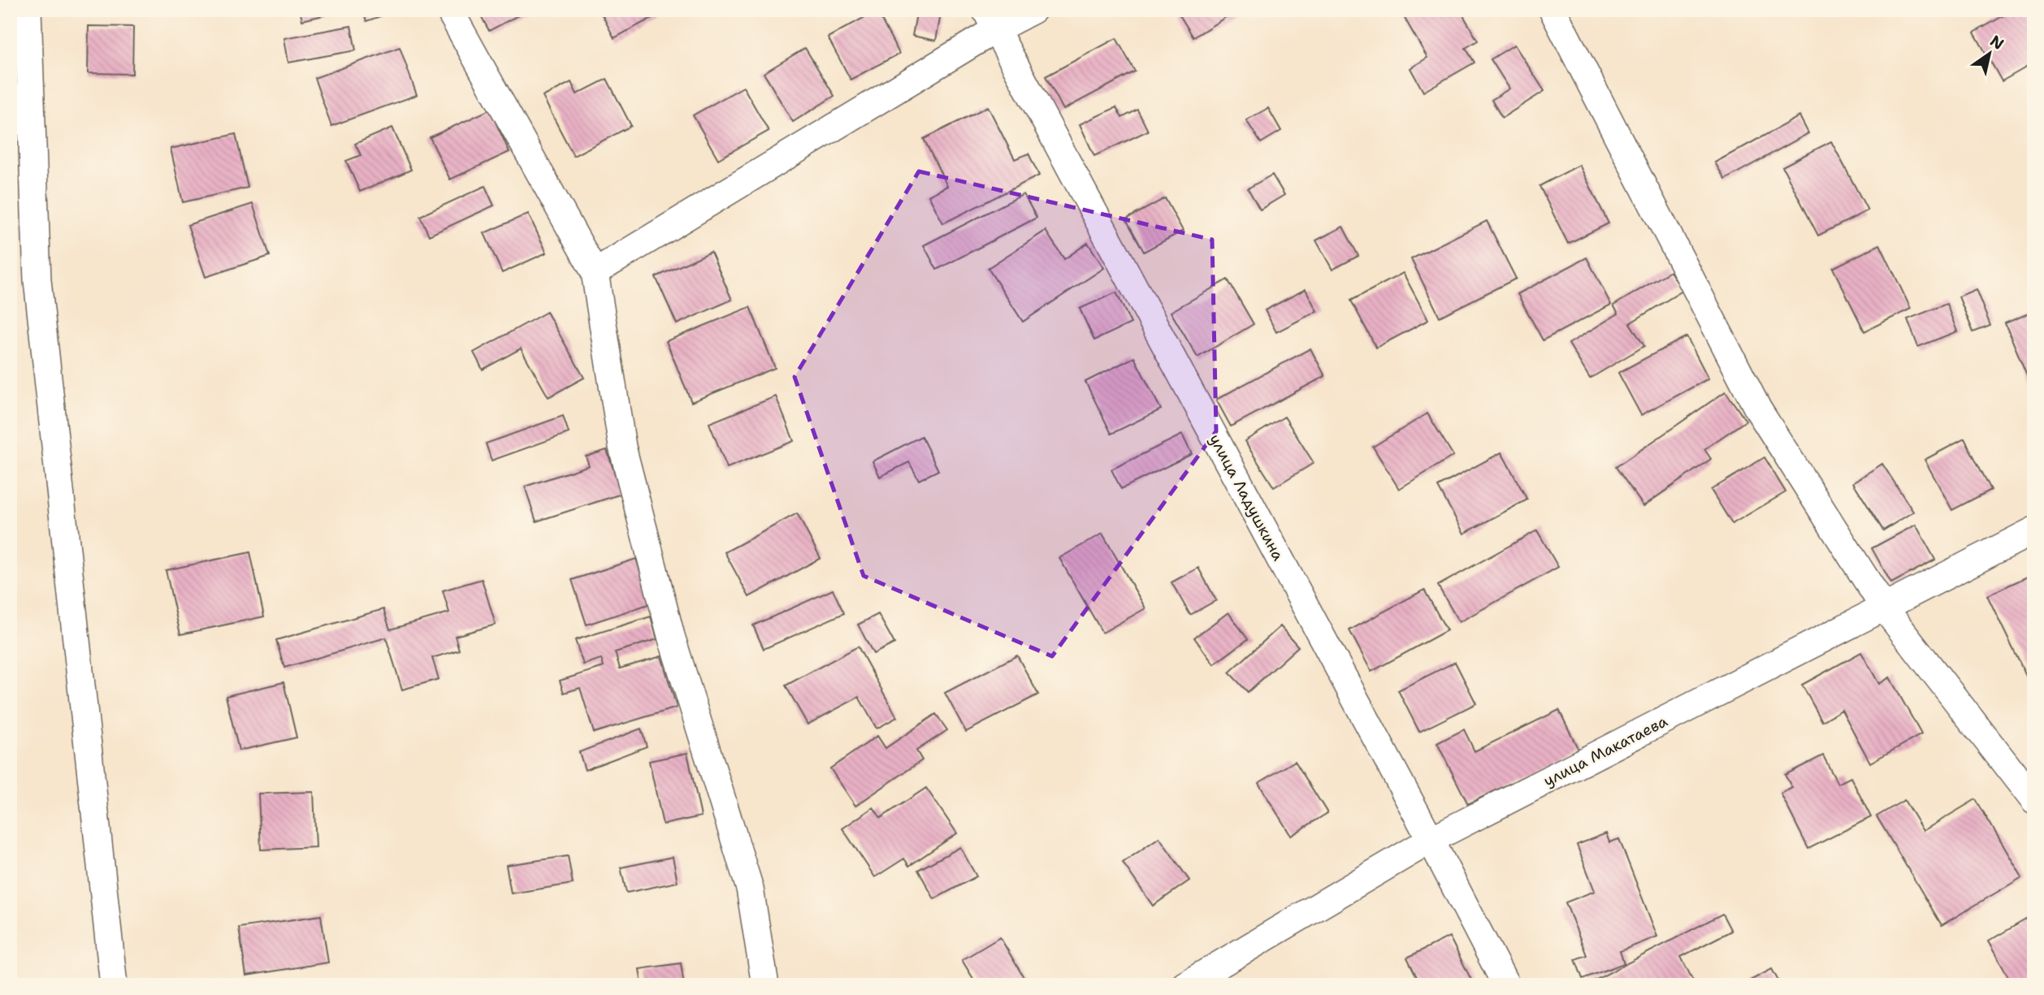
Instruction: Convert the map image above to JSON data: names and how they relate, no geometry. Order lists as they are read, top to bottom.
{
  "streets": {
    "street": ["улица Ладушкина", "улица Макатаева"]
  },
  "crossings": [
    ["улица Ладушкина", "улица Макатаева"]
  ],
  "north": "top right"
}
